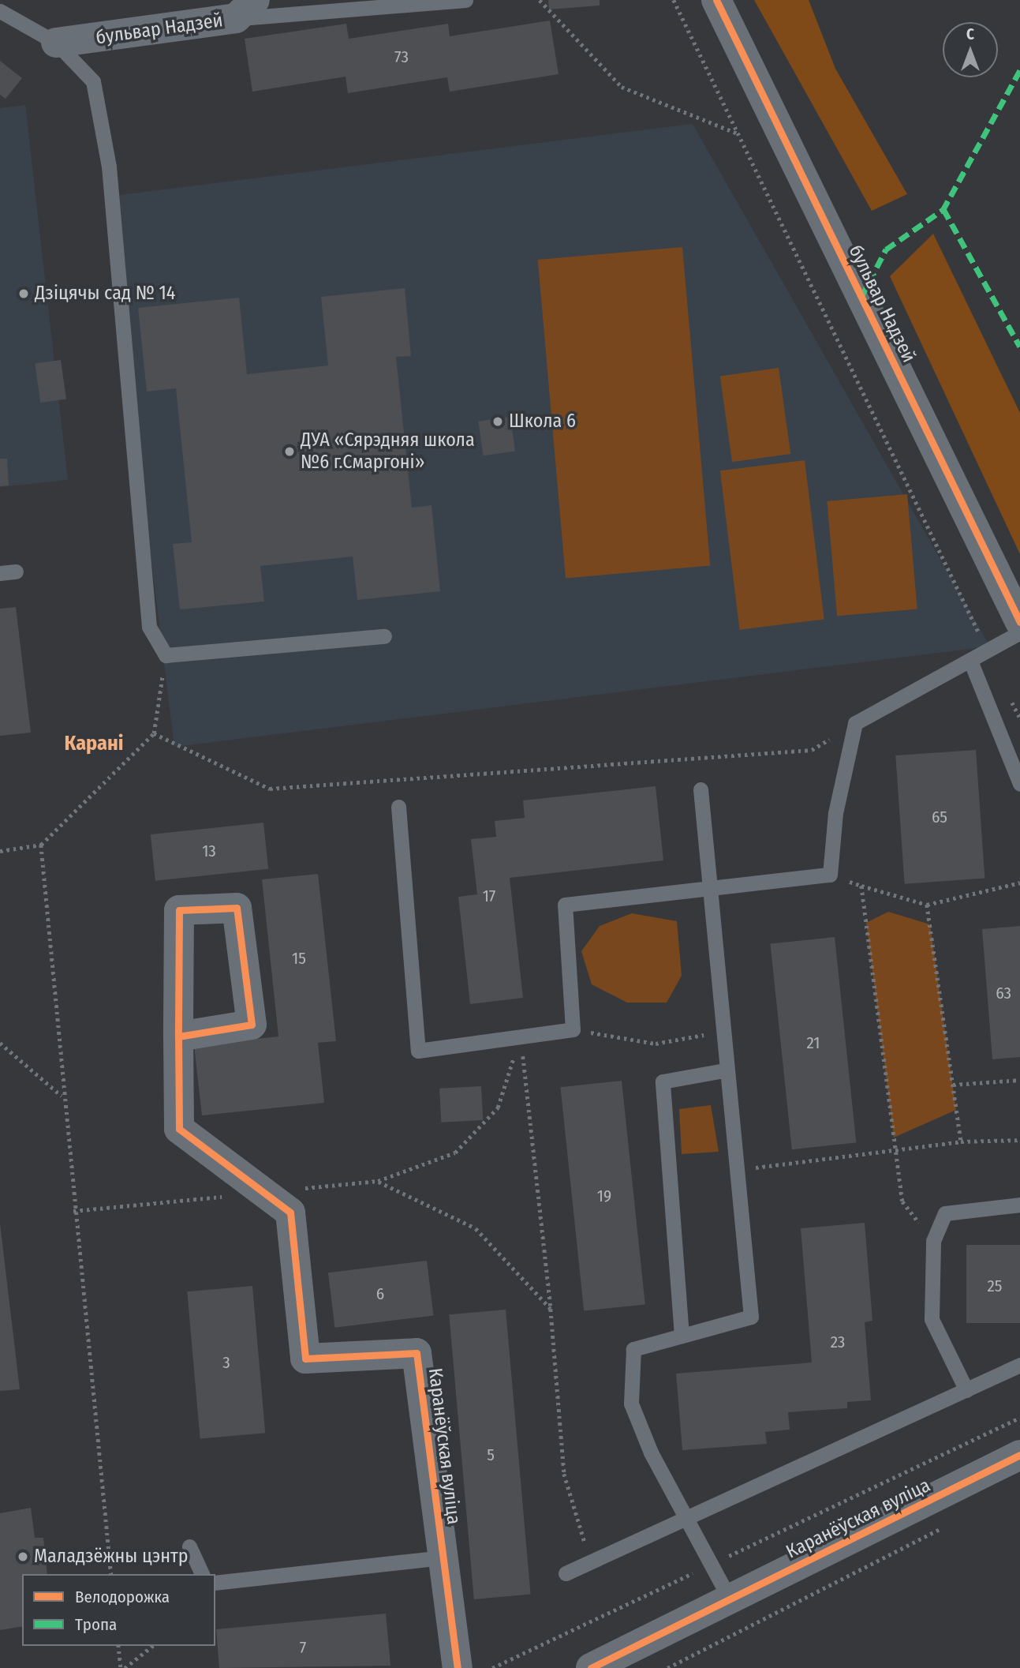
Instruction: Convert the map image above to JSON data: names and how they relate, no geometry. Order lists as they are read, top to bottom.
{
  "streets": {
    "street": ["бульвар Надзей", "Каранёўская вуліца"]
  },
  "districts": ["Карані"],
  "places": [
    "Дзіцячы сад № 14",
    "Школа 6",
    "ДУА «Сярэдняя школа №6 г.Смаргоні»",
    "Маладзёжны цэнтр"
  ],
  "house_numbers": [
    "73",
    "65",
    "13",
    "17",
    "15",
    "63",
    "21",
    "19",
    "25",
    "6",
    "23",
    "3",
    "5",
    "7"
  ],
  "legend": ["Велодорожка", "Тропа"],
  "north": "top"
}
